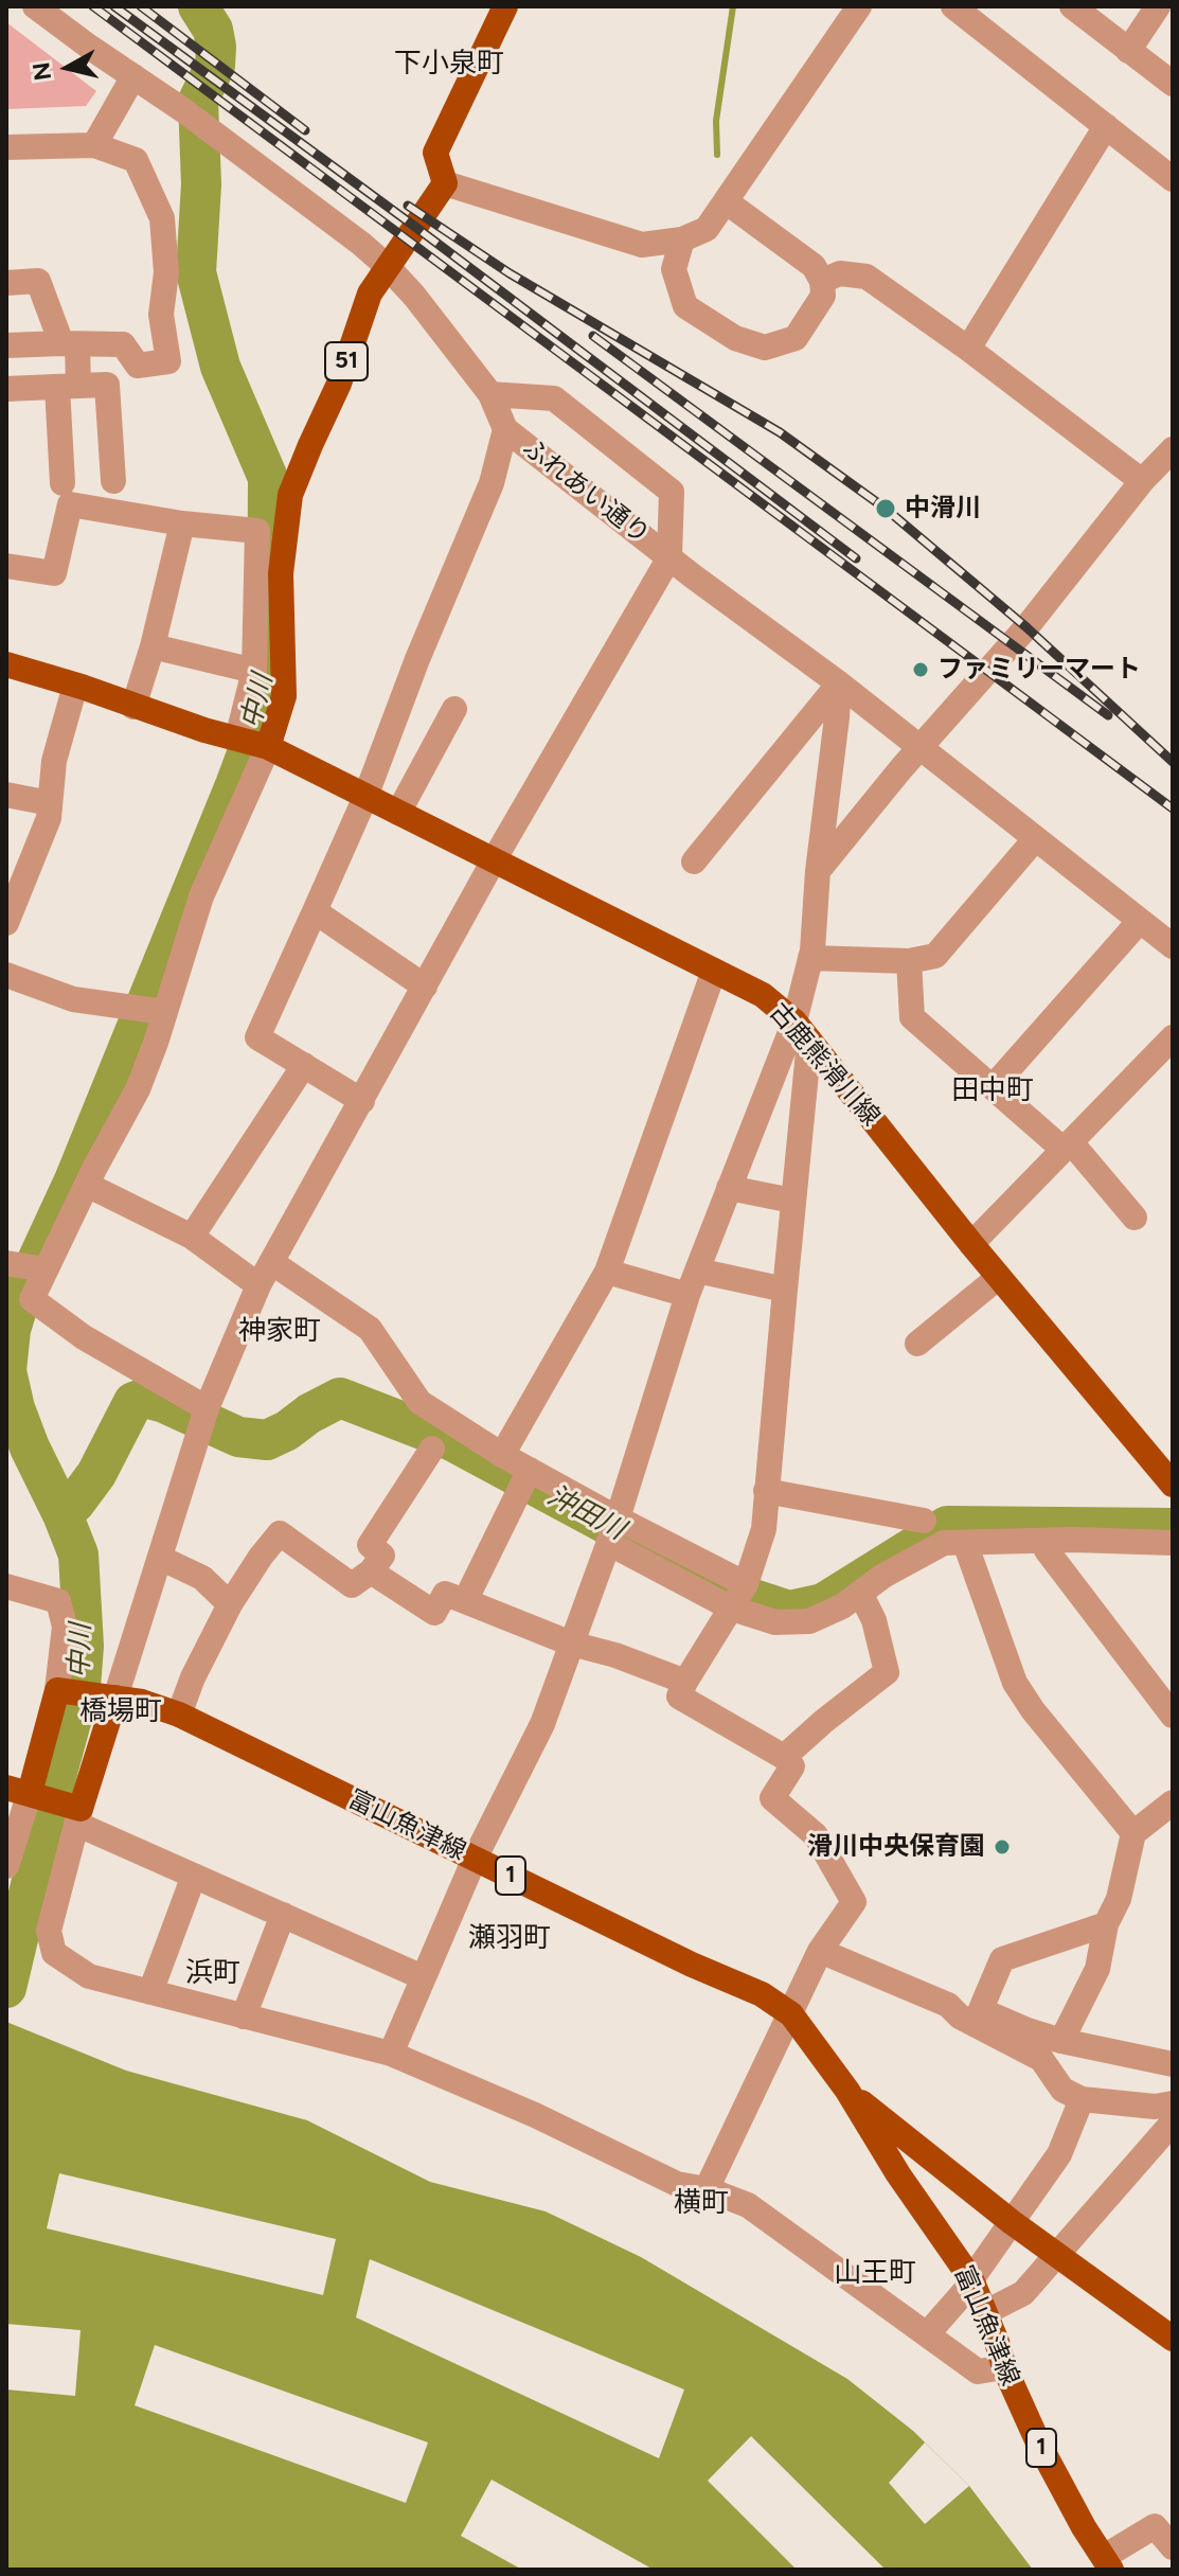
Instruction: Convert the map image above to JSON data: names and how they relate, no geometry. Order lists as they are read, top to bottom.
{
  "streets": {
    "main road": [
      "51",
      "古鹿熊滑川線",
      "富山魚津線",
      "1"
    ],
    "street": ["ふれあい通り"]
  },
  "crossings": [
    ["51", "ふれあい通り"],
    ["51", "古鹿熊滑川線"]
  ],
  "districts": [
    "下小泉町",
    "田中町",
    "神家町",
    "橋場町",
    "瀬羽町",
    "浜町",
    "横町",
    "山王町"
  ],
  "water": ["中川", "沖田川"],
  "places": ["中滑川", "ファミリーマート", "滑川中央保育園"],
  "north": "left"
}
